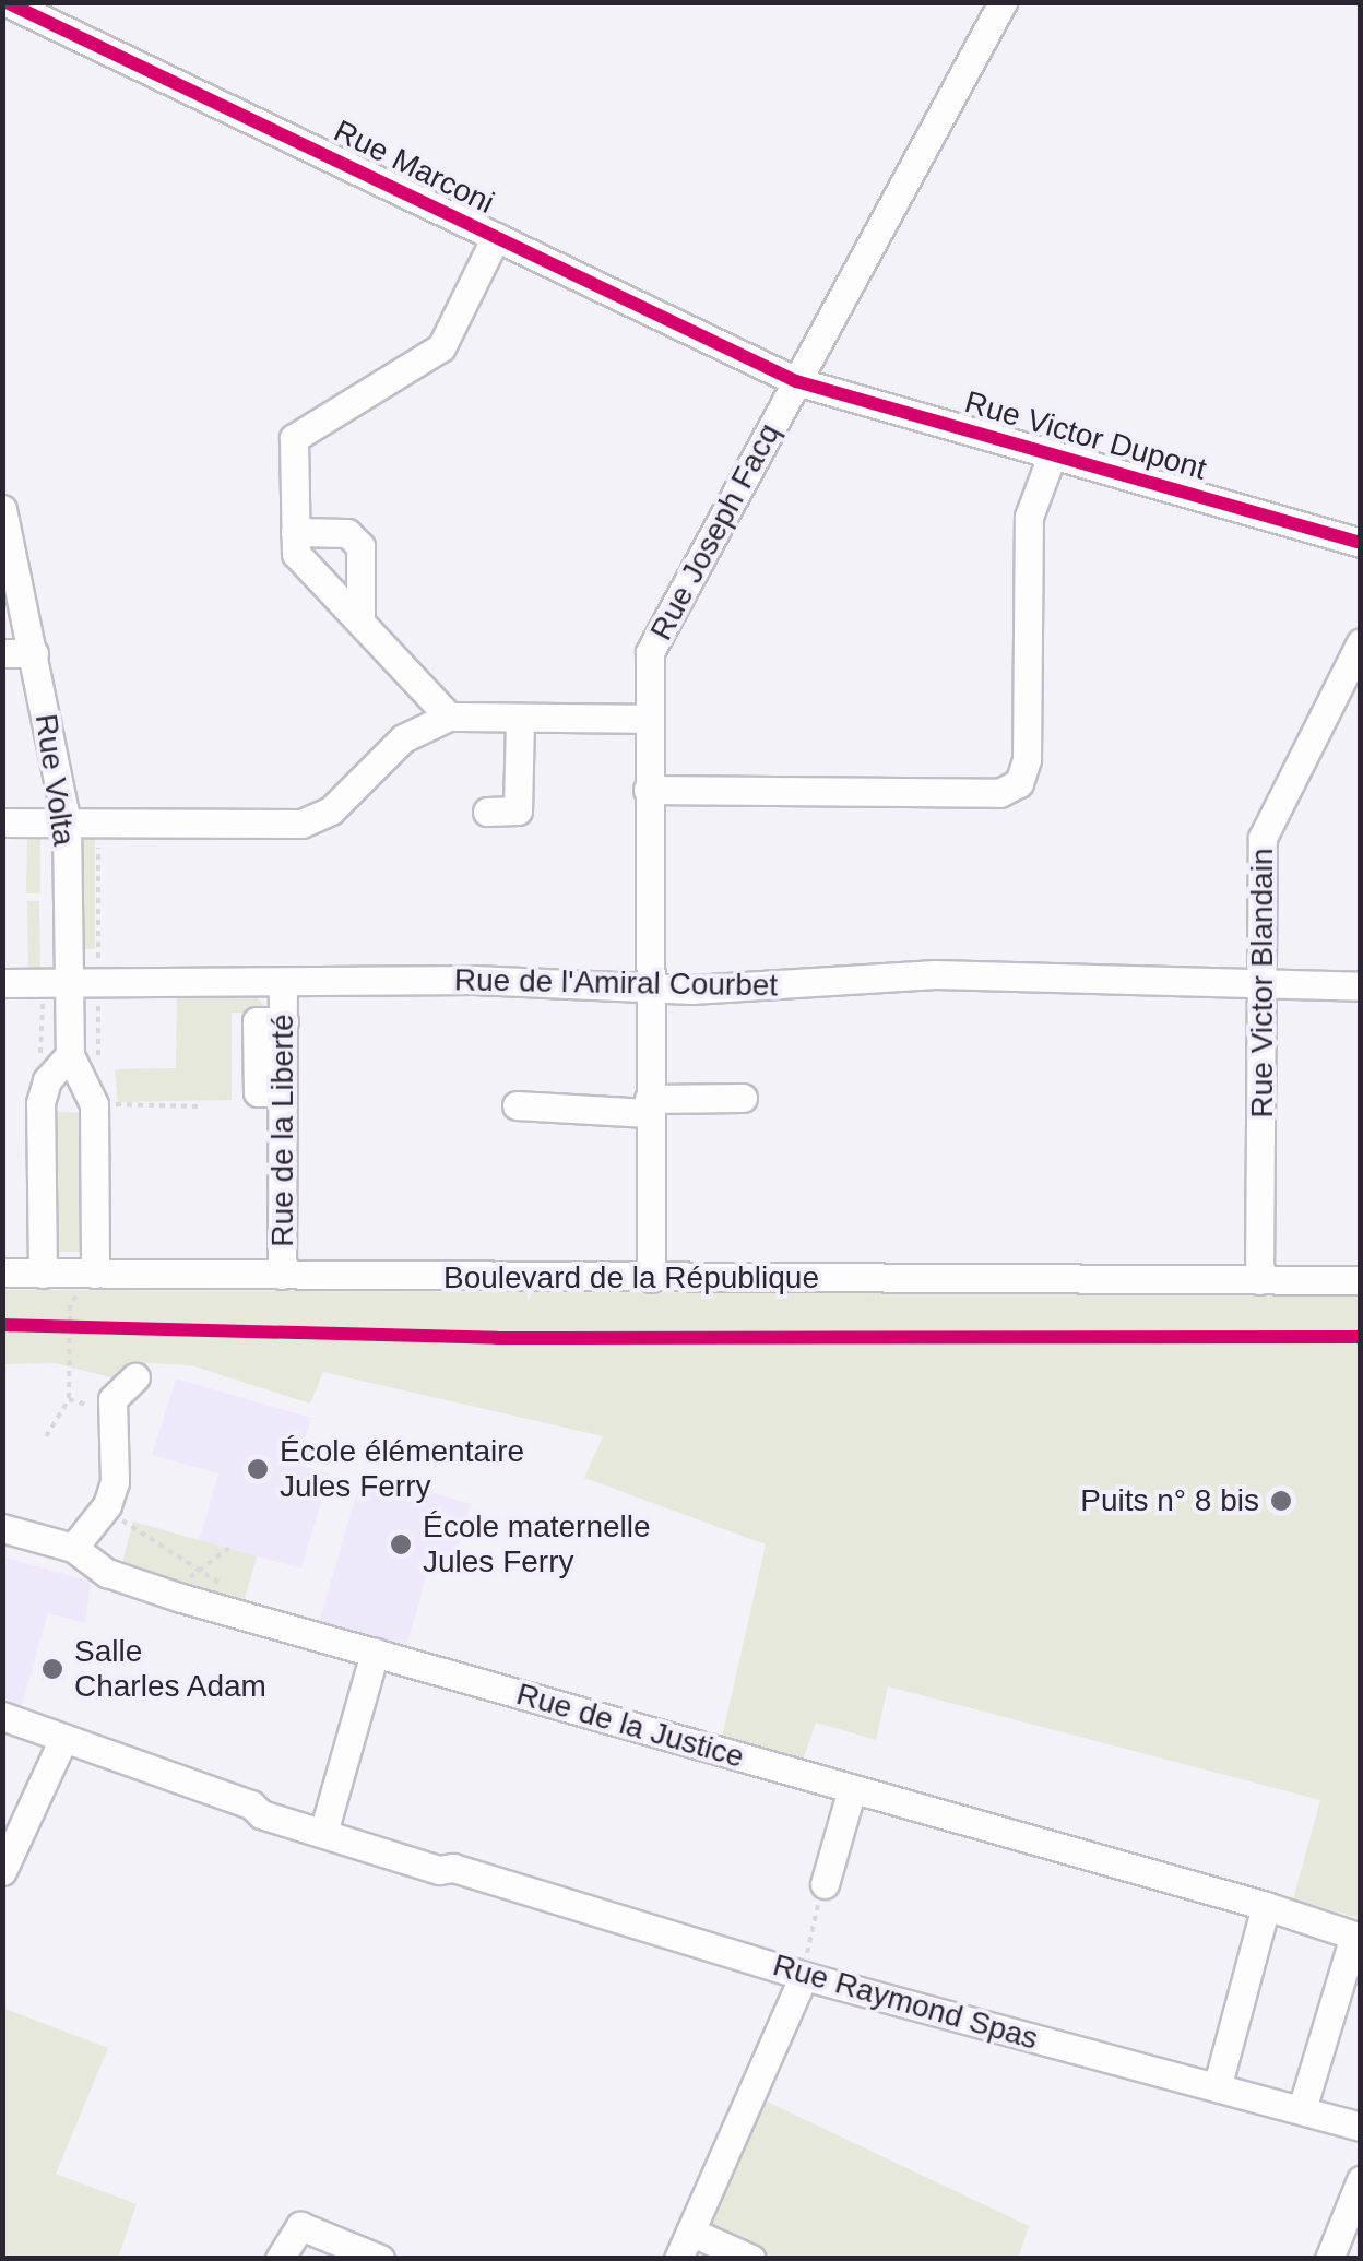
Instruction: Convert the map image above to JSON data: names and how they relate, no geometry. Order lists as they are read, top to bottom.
{
  "streets": {
    "street": [
      "Rue Marconi",
      "Rue Victor Dupont",
      "Rue Joseph Facq",
      "Rue Volta",
      "Rue de l'Amiral Courbet",
      "Rue Victor Blandain",
      "Rue de la Liberté",
      "Boulevard de la République",
      "Rue de la Justice",
      "Rue Raymond Spas"
    ]
  },
  "crossings": [
    ["Rue Marconi", "Rue Victor Dupont"],
    ["Rue Marconi", "Rue Joseph Facq"],
    ["Rue Victor Dupont", "Rue Joseph Facq"],
    ["Rue Joseph Facq", "Rue de l'Amiral Courbet"],
    ["Rue Joseph Facq", "Boulevard de la République"],
    ["Rue Volta", "Rue de l'Amiral Courbet"],
    ["Rue Volta", "Boulevard de la République"],
    ["Rue de l'Amiral Courbet", "Rue Victor Blandain"],
    ["Rue de l'Amiral Courbet", "Rue de la Liberté"],
    ["Rue Victor Blandain", "Boulevard de la République"],
    ["Rue de la Liberté", "Boulevard de la République"],
    ["Rue de la Justice", "Rue Raymond Spas"]
  ],
  "places": [
    "École élémentaire Jules Ferry",
    "Puits n° 8 bis",
    "École maternelle Jules Ferry",
    "Salle Charles Adam"
  ]
}
